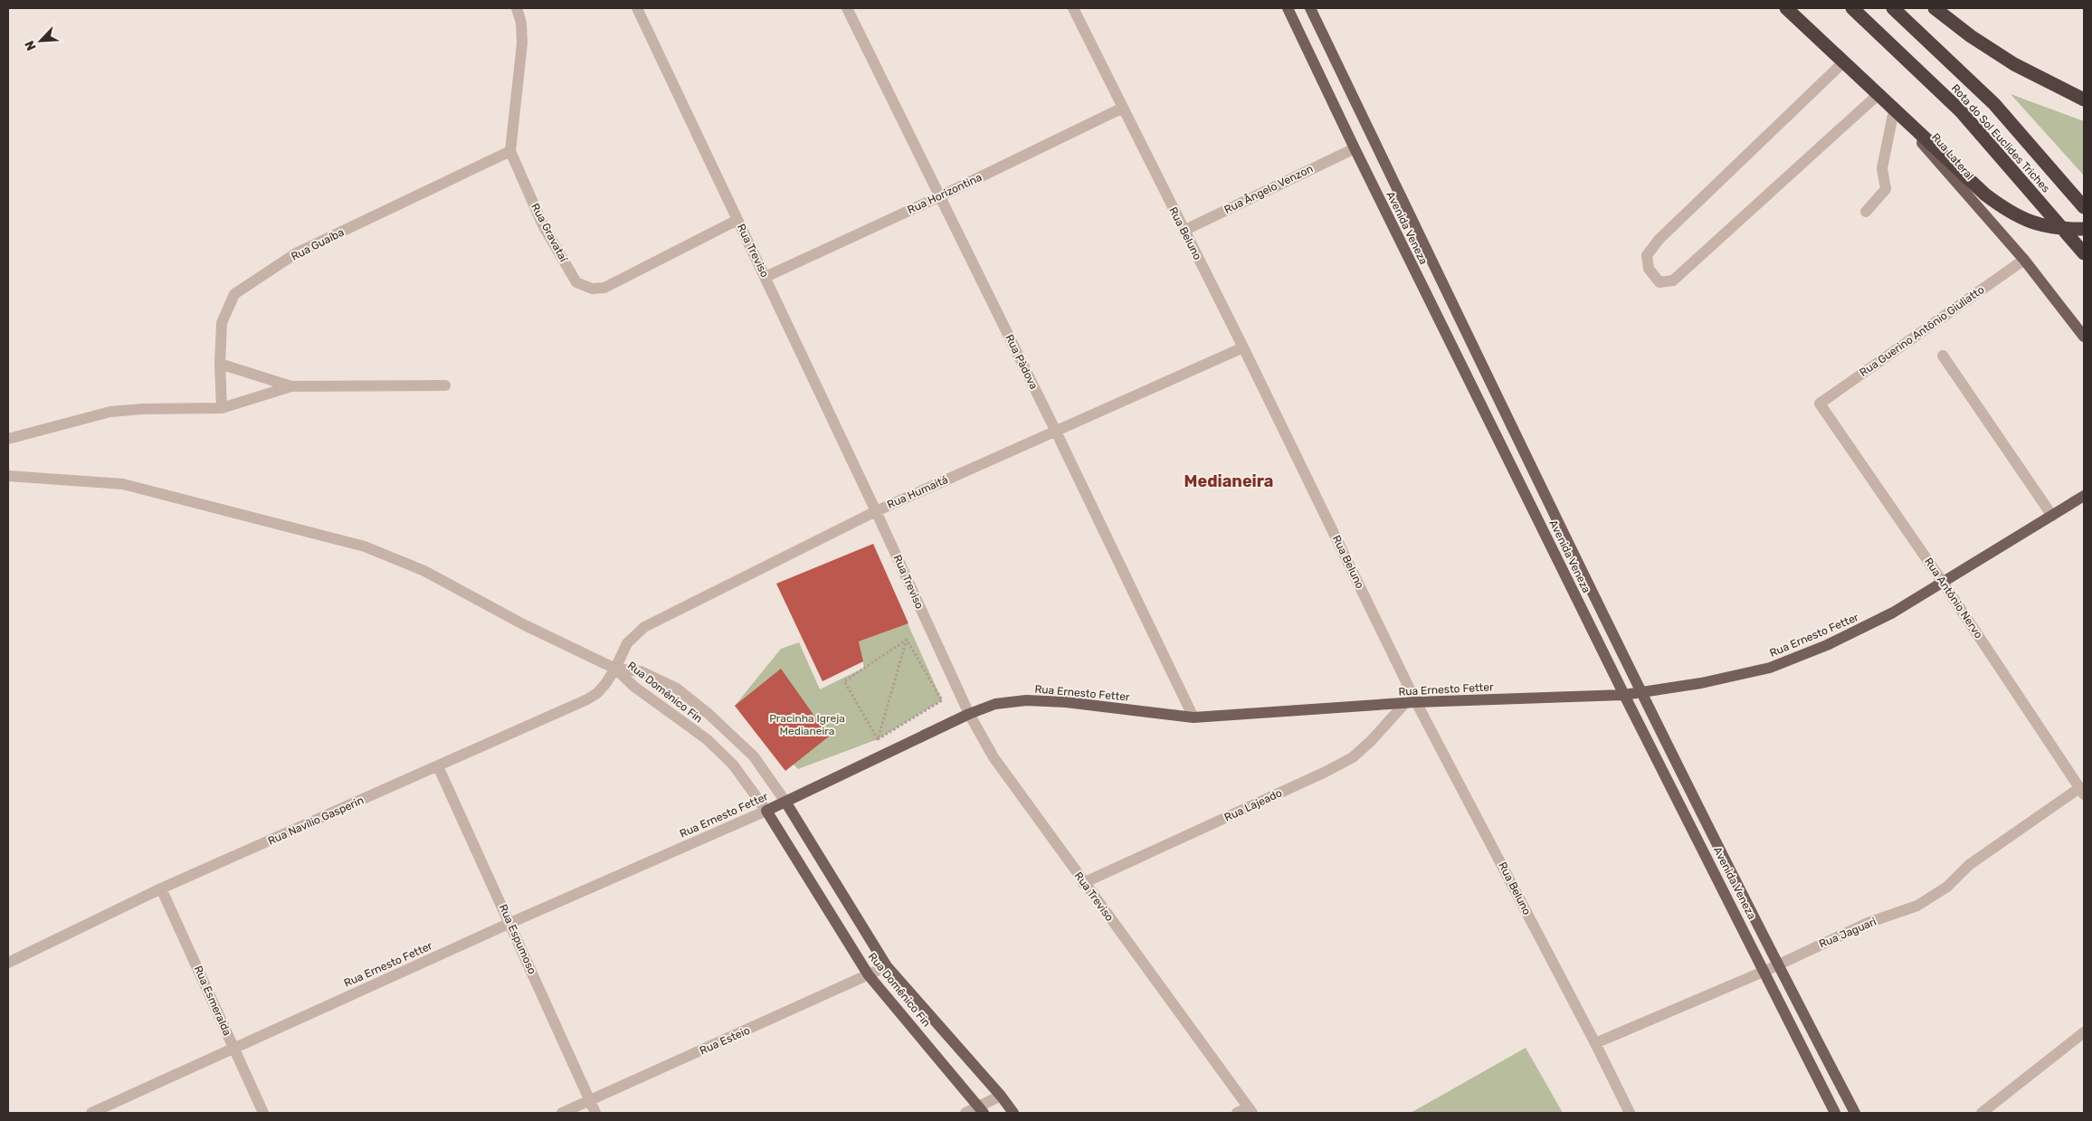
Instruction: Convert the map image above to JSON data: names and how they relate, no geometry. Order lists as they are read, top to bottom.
{
  "streets": {
    "highway": ["Rota do Sol Euclides Triches", "Rua Lateral"],
    "main road": ["Avenida Veneza", "Rua Ernesto Fetter", "Rua Domênico Fin"],
    "street": [
      "Rua Ângelo Venzon",
      "Rua Horizontina",
      "Rua Gravataí",
      "Rua Beluno",
      "Rua Guaíba",
      "Rua Treviso",
      "Rua Guerino Antônio Giuliatto",
      "Rua Pàdova",
      "Rua Humaitá",
      "Rua Antônio Nervo",
      "Rua Lajeado",
      "Rua Navílio Gasperin",
      "Rua Jaguari",
      "Rua Espumoso",
      "Rua Esmeralda",
      "Rua Esteio"
    ]
  },
  "crossings": [
    ["Rua Lateral", "Rua Guerino Antônio Giuliatto"],
    ["Rua Ângelo Venzon", "Avenida Veneza"],
    ["Rua Ângelo Venzon", "Rua Beluno"],
    ["Rua Horizontina", "Rua Beluno"],
    ["Rua Horizontina", "Rua Treviso"],
    ["Rua Horizontina", "Rua Pàdova"],
    ["Avenida Veneza", "Rua Ernesto Fetter"],
    ["Avenida Veneza", "Rua Jaguari"],
    ["Rua Gravataí", "Rua Guaíba"],
    ["Rua Gravataí", "Rua Treviso"],
    ["Rua Beluno", "Rua Humaitá"],
    ["Rua Beluno", "Rua Ernesto Fetter"],
    ["Rua Beluno", "Rua Lajeado"],
    ["Rua Beluno", "Rua Jaguari"],
    ["Rua Treviso", "Rua Humaitá"],
    ["Rua Treviso", "Rua Ernesto Fetter"],
    ["Rua Treviso", "Rua Lajeado"],
    ["Rua Guerino Antônio Giuliatto", "Rua Antônio Nervo"],
    ["Rua Pàdova", "Rua Humaitá"],
    ["Rua Pàdova", "Rua Ernesto Fetter"],
    ["Rua Humaitá", "Rua Domênico Fin"],
    ["Rua Humaitá", "Rua Navílio Gasperin"],
    ["Rua Antônio Nervo", "Rua Ernesto Fetter"],
    ["Rua Antônio Nervo", "Rua Jaguari"],
    ["Rua Ernesto Fetter", "Rua Domênico Fin"],
    ["Rua Ernesto Fetter", "Rua Lajeado"],
    ["Rua Ernesto Fetter", "Rua Espumoso"],
    ["Rua Ernesto Fetter", "Rua Esmeralda"],
    ["Rua Domênico Fin", "Rua Navílio Gasperin"],
    ["Rua Domênico Fin", "Rua Esteio"],
    ["Rua Navílio Gasperin", "Rua Espumoso"],
    ["Rua Navílio Gasperin", "Rua Esmeralda"],
    ["Rua Espumoso", "Rua Esteio"]
  ],
  "districts": ["Medianeira"],
  "parks": ["Pracinha Igreja Medianeira"],
  "north": "bottom left"
}
